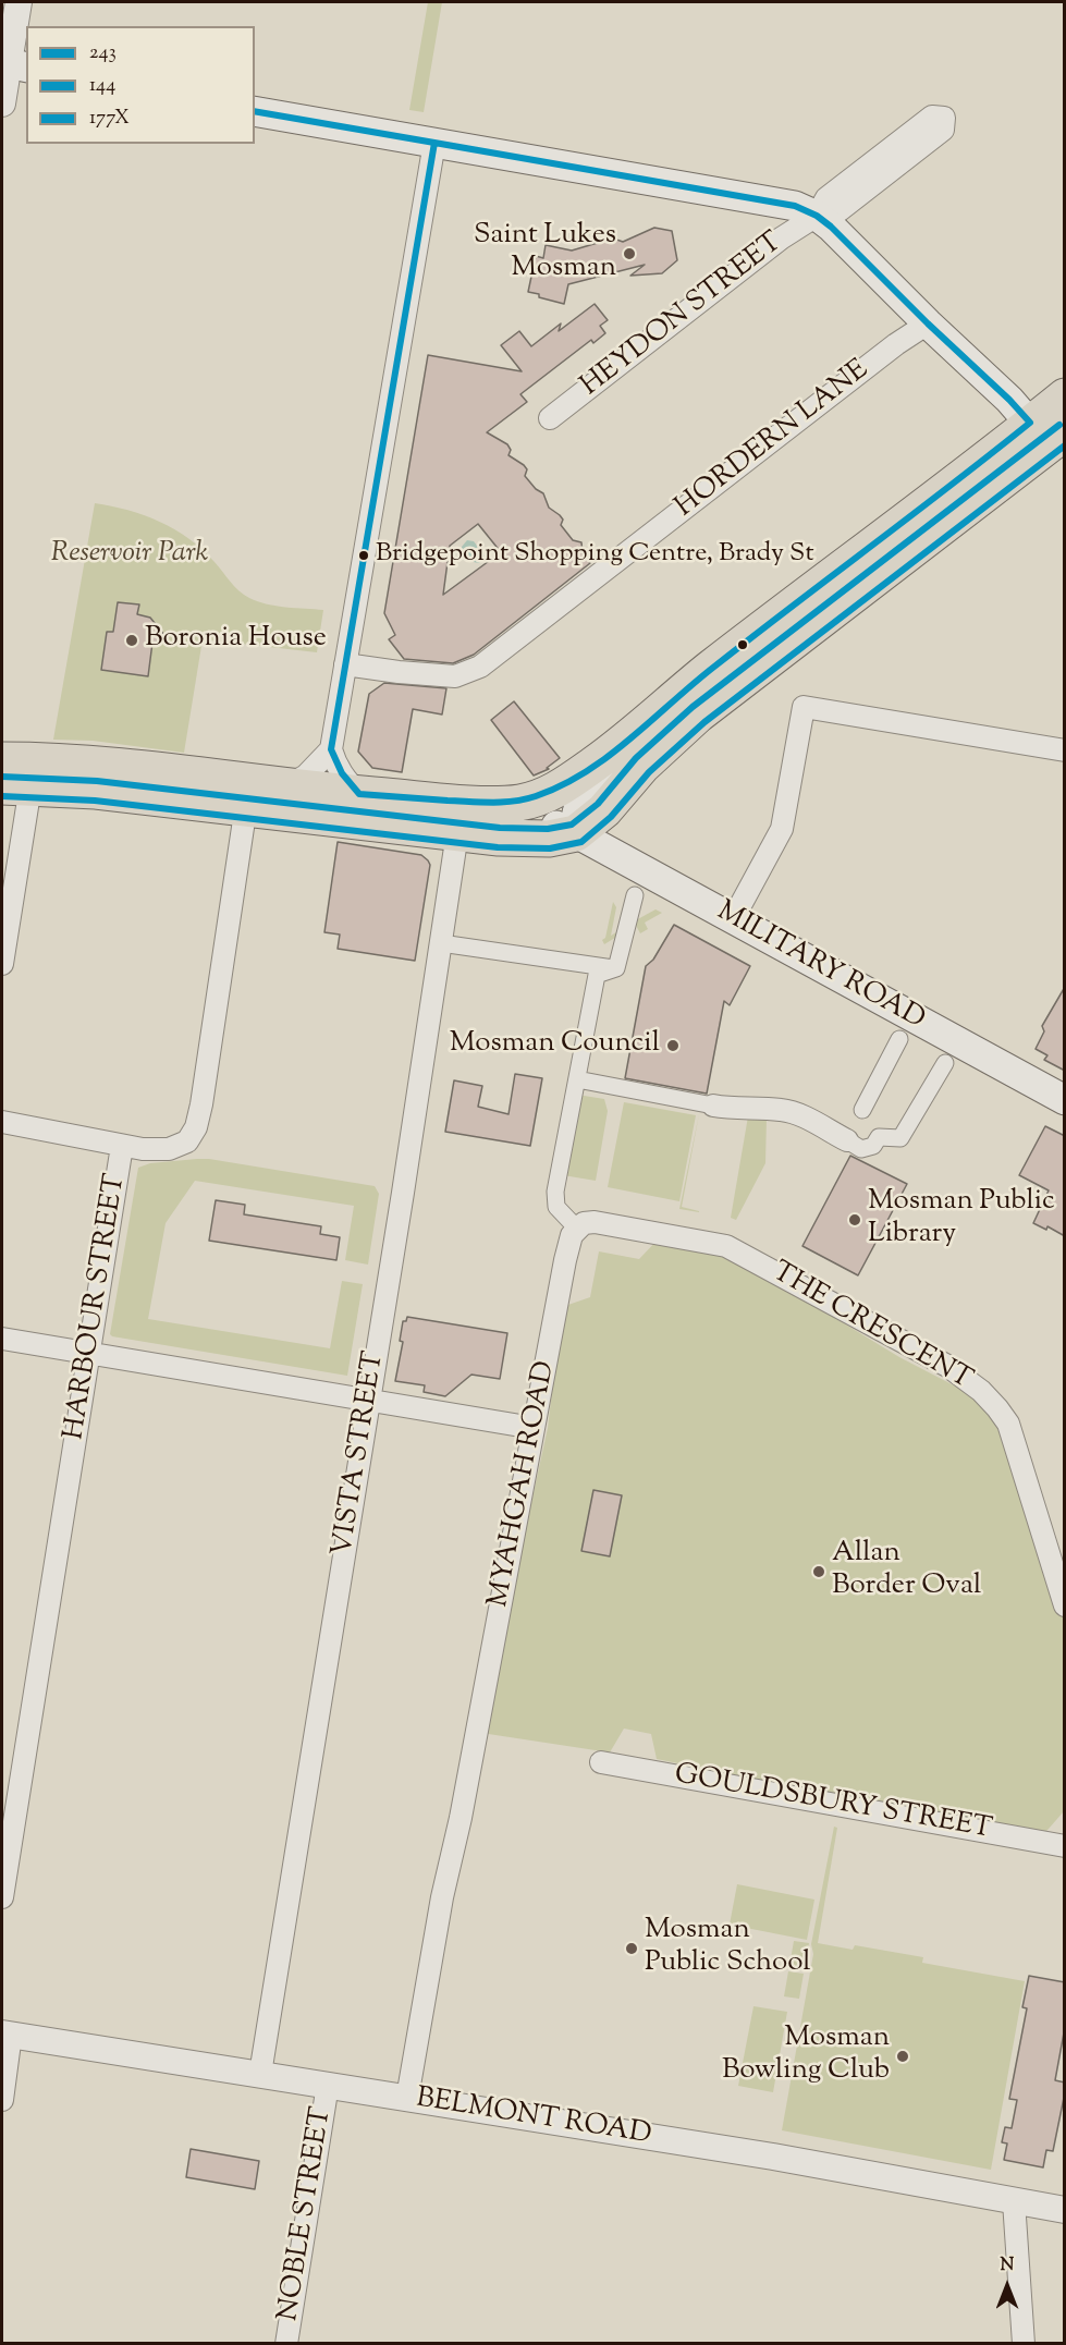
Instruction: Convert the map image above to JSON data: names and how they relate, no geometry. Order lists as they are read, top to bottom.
{
  "streets": {
    "highway": ["MILITARY ROAD"],
    "street": [
      "HEYDON STREET",
      "HORDERN LANE",
      "HARBOUR STREET",
      "THE CRESCENT",
      "VISTA STREET",
      "MYAHGAH ROAD",
      "GOULDSBURY STREET",
      "BELMONT ROAD",
      "NOBLE STREET"
    ]
  },
  "crossings": [
    ["MILITARY ROAD", "HARBOUR STREET"],
    ["MILITARY ROAD", "VISTA STREET"],
    ["THE CRESCENT", "MYAHGAH ROAD"],
    ["VISTA STREET", "BELMONT ROAD"],
    ["MYAHGAH ROAD", "BELMONT ROAD"],
    ["BELMONT ROAD", "NOBLE STREET"]
  ],
  "parks": ["Reservoir Park"],
  "places": [
    "Saint Lukes Mosman",
    "Bridgepoint Shopping Centre, Brady St",
    "Boronia House",
    "Mosman Council",
    "Mosman Public Library",
    "Allan Border Oval",
    "Mosman Public School",
    "Mosman Bowling Club"
  ],
  "lines": ["transit line 243", "transit line 177X", "transit line 144"],
  "legend": ["243", "144", "177X"],
  "north": "top"
}
